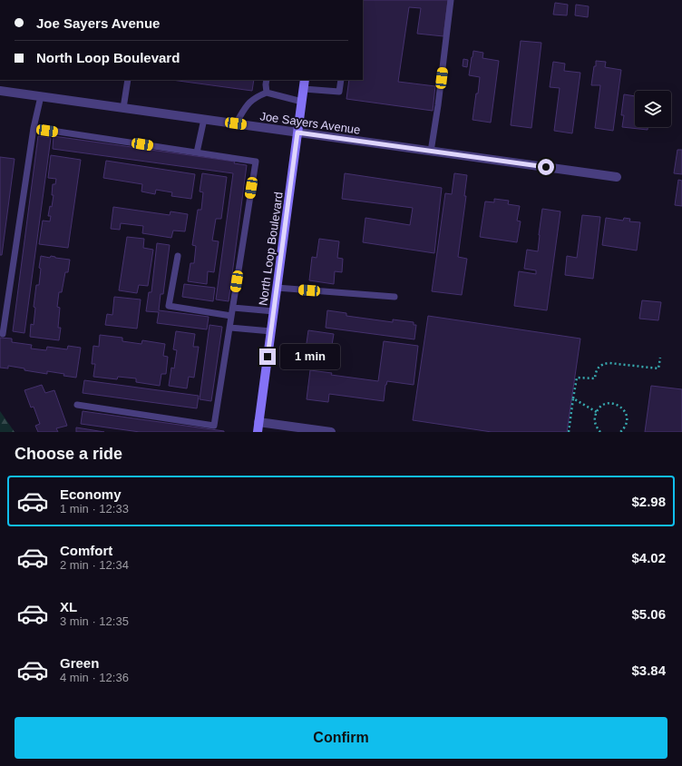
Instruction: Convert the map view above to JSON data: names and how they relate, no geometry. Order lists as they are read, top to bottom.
{
  "streets": {
    "street": ["Joe Sayers Avenue", "North Loop Boulevard"]
  },
  "crossings": [
    ["Joe Sayers Avenue", "North Loop Boulevard"]
  ],
  "page": {
    "banner": ["Joe Sayers Avenue", "North Loop Boulevard"],
    "bubble": "1 min",
    "heading": "Choose a ride",
    "list": [
      {
        "name": "Economy",
        "note": "1 min · 12:33",
        "value": "$2.98"
      },
      {
        "name": "Comfort",
        "note": "2 min · 12:34",
        "value": "$4.02"
      },
      {
        "name": "XL",
        "note": "3 min · 12:35",
        "value": "$5.06"
      },
      {
        "name": "Green",
        "note": "4 min · 12:36",
        "value": "$3.84"
      }
    ],
    "buttons": "Confirm"
  }
}
